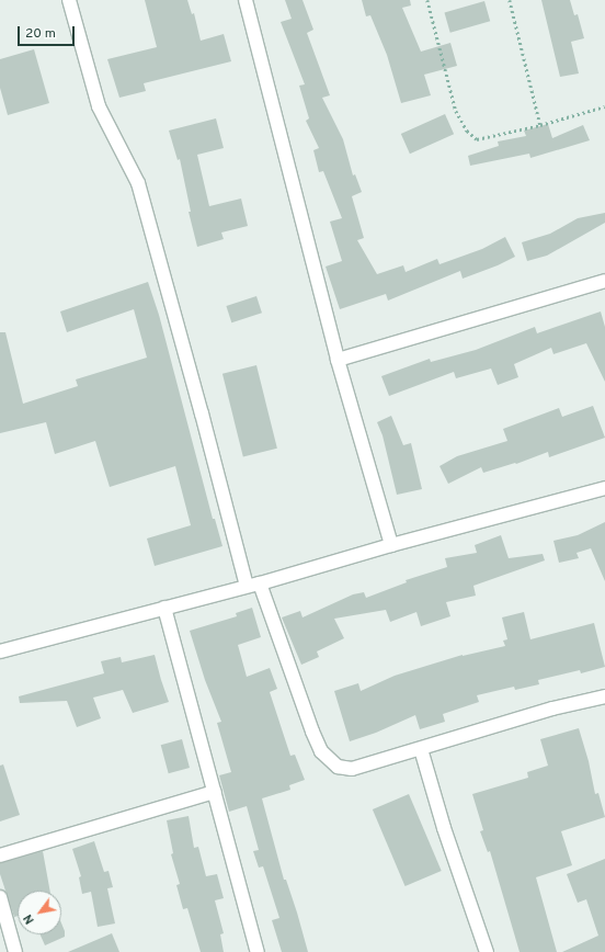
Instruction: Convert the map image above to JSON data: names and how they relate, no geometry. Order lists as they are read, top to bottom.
{
  "scale_bar": "20 m",
  "north": "bottom left"
}
